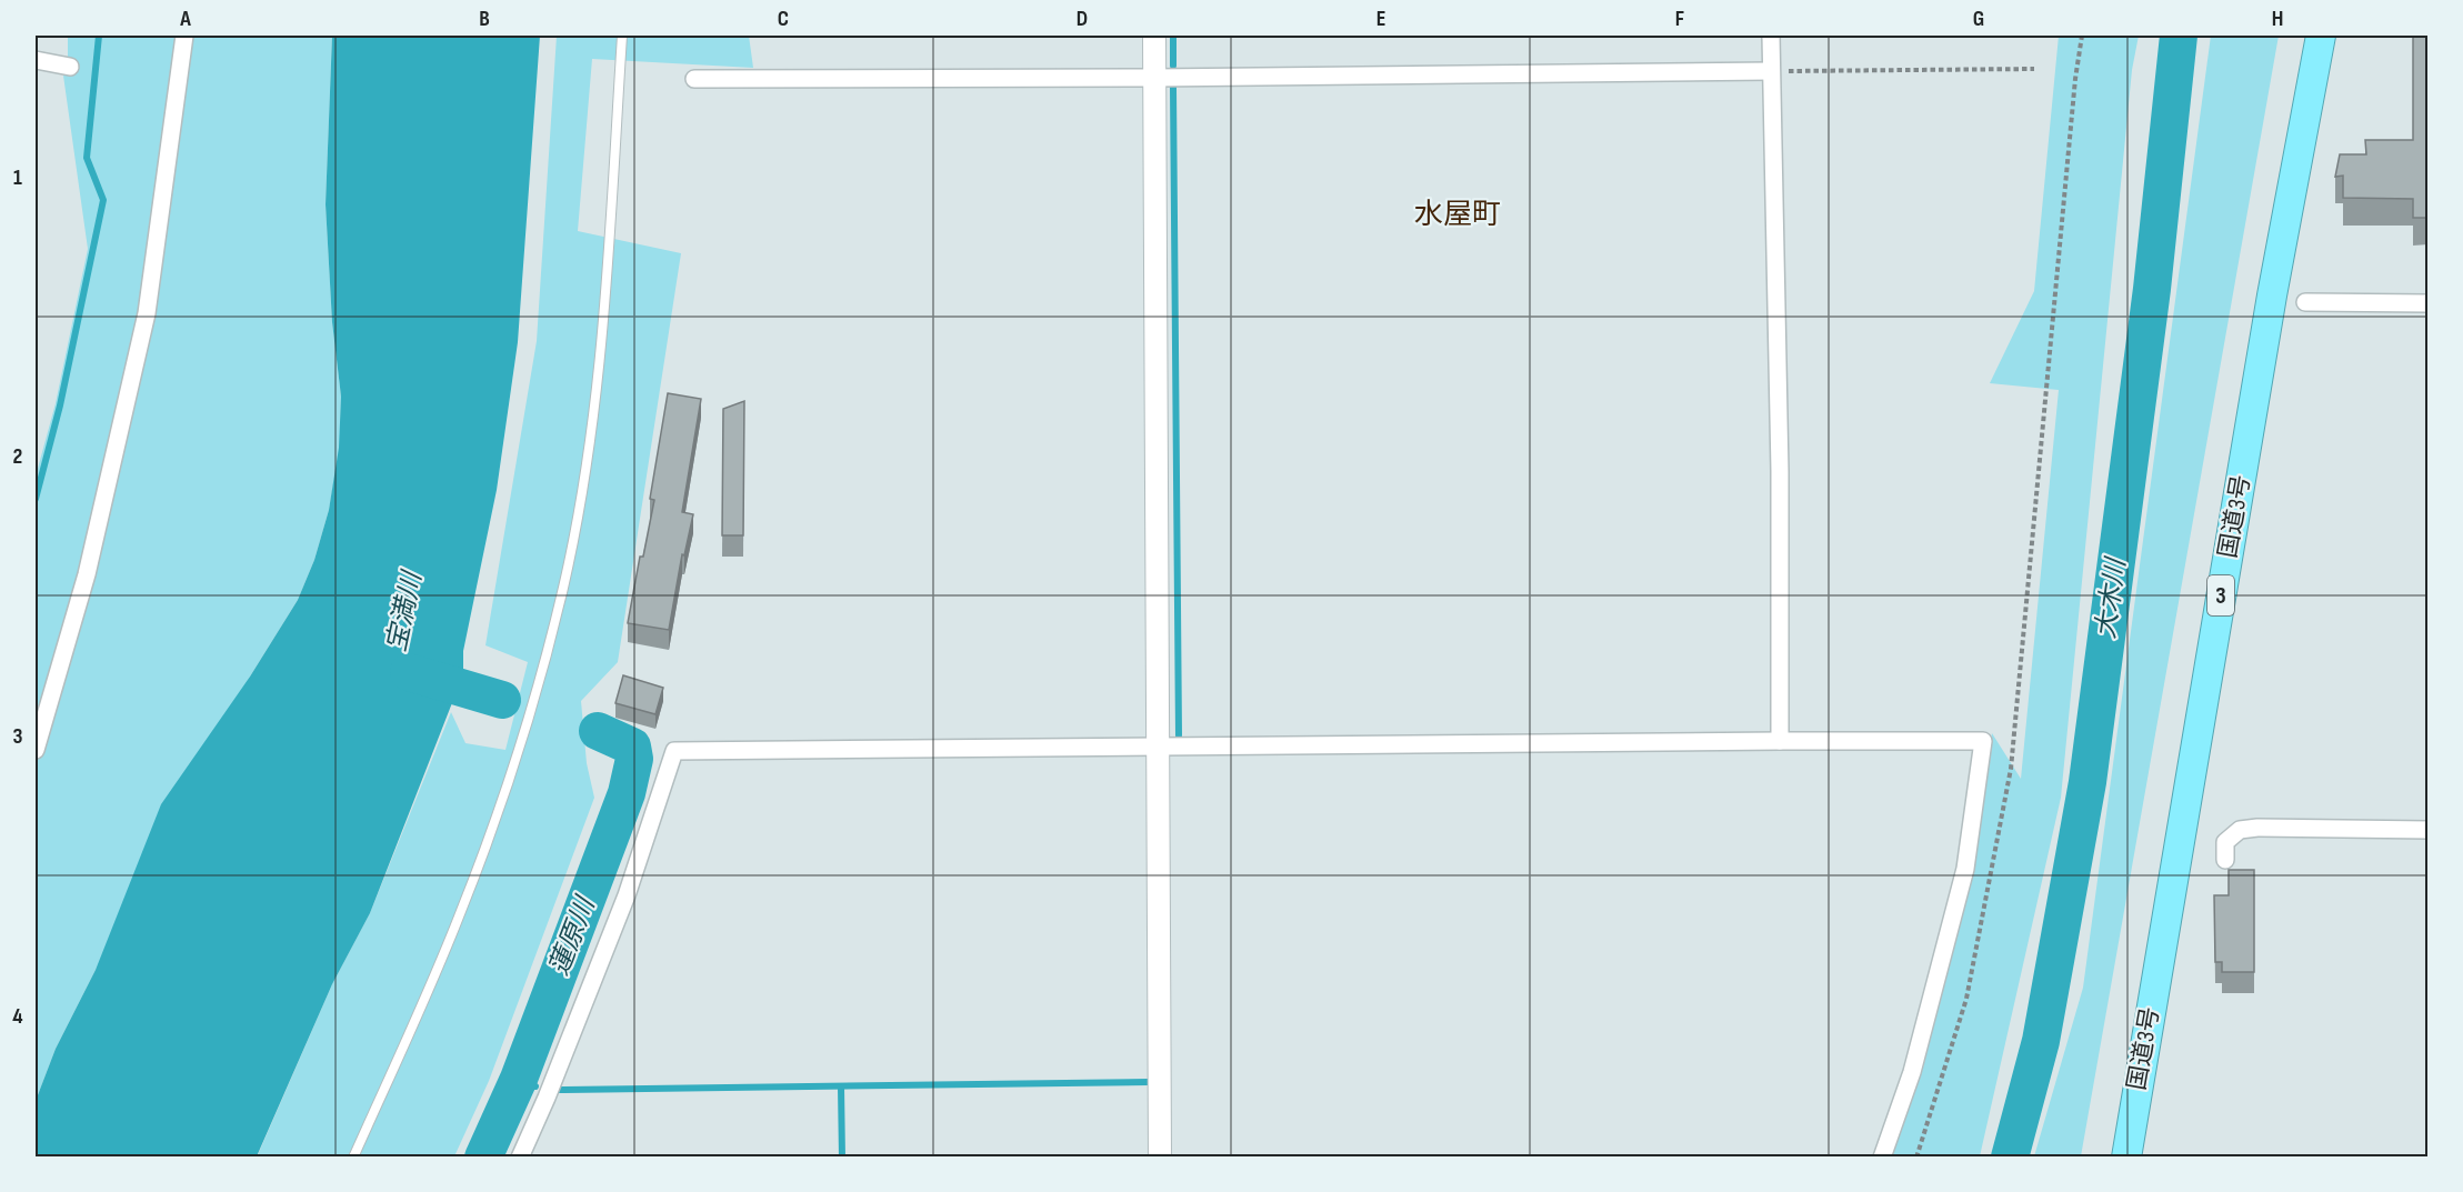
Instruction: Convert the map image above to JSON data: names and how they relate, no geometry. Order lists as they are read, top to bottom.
{
  "streets": {
    "highway": ["国道3号", "3"]
  },
  "districts": ["水屋町"],
  "water": ["大木川", "宝満川", "蓮原川"],
  "grid": {
    "columns": [
      "A",
      "B",
      "C",
      "D",
      "E",
      "F",
      "G",
      "H"
    ],
    "rows": [
      "1",
      "2",
      "3",
      "4"
    ]
  }
}
